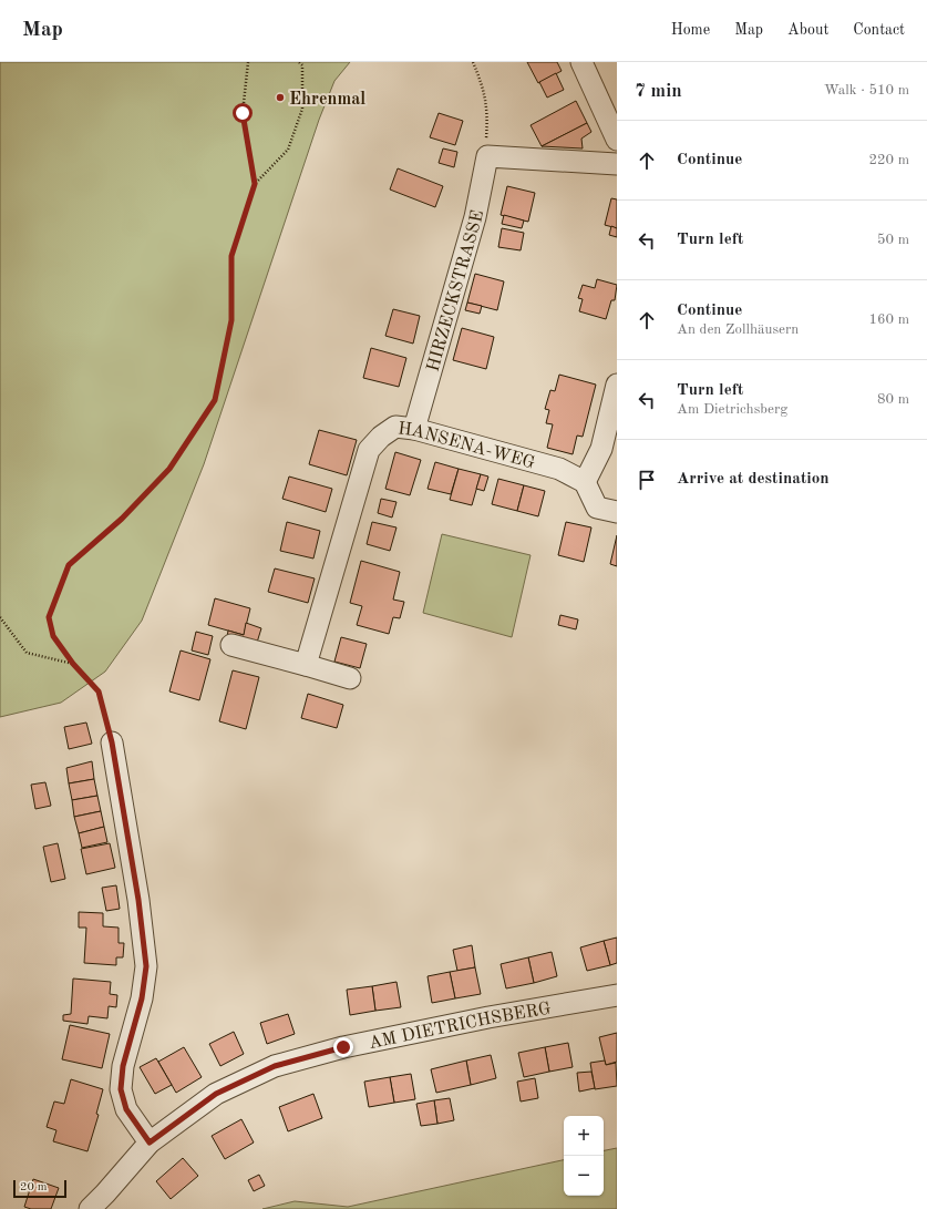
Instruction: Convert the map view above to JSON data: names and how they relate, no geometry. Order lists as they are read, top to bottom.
{
  "streets": {
    "street": ["HIRZECKSTRASSE", "HANSENA-WEG", "AM DIETRICHSBERG"]
  },
  "crossings": [
    ["HIRZECKSTRASSE", "HANSENA-WEG"]
  ],
  "places": ["Ehrenmal"],
  "scale_bar": "20 m",
  "page": {
    "header": "Map",
    "nav": [
      "Home",
      "Map",
      "About",
      "Contact"
    ],
    "heading": ["7 min", "Walk · 510 m"],
    "list": [
      ["Continue", "220 m"],
      ["Turn left", "50 m"],
      ["Continue", "An den Zollhäusern", "160 m"],
      ["Turn left", "Am Dietrichsberg", "80 m"],
      "Arrive at destination"
    ],
    "map_buttons": ["+", "−"],
    "scale": "20 m"
  }
}
